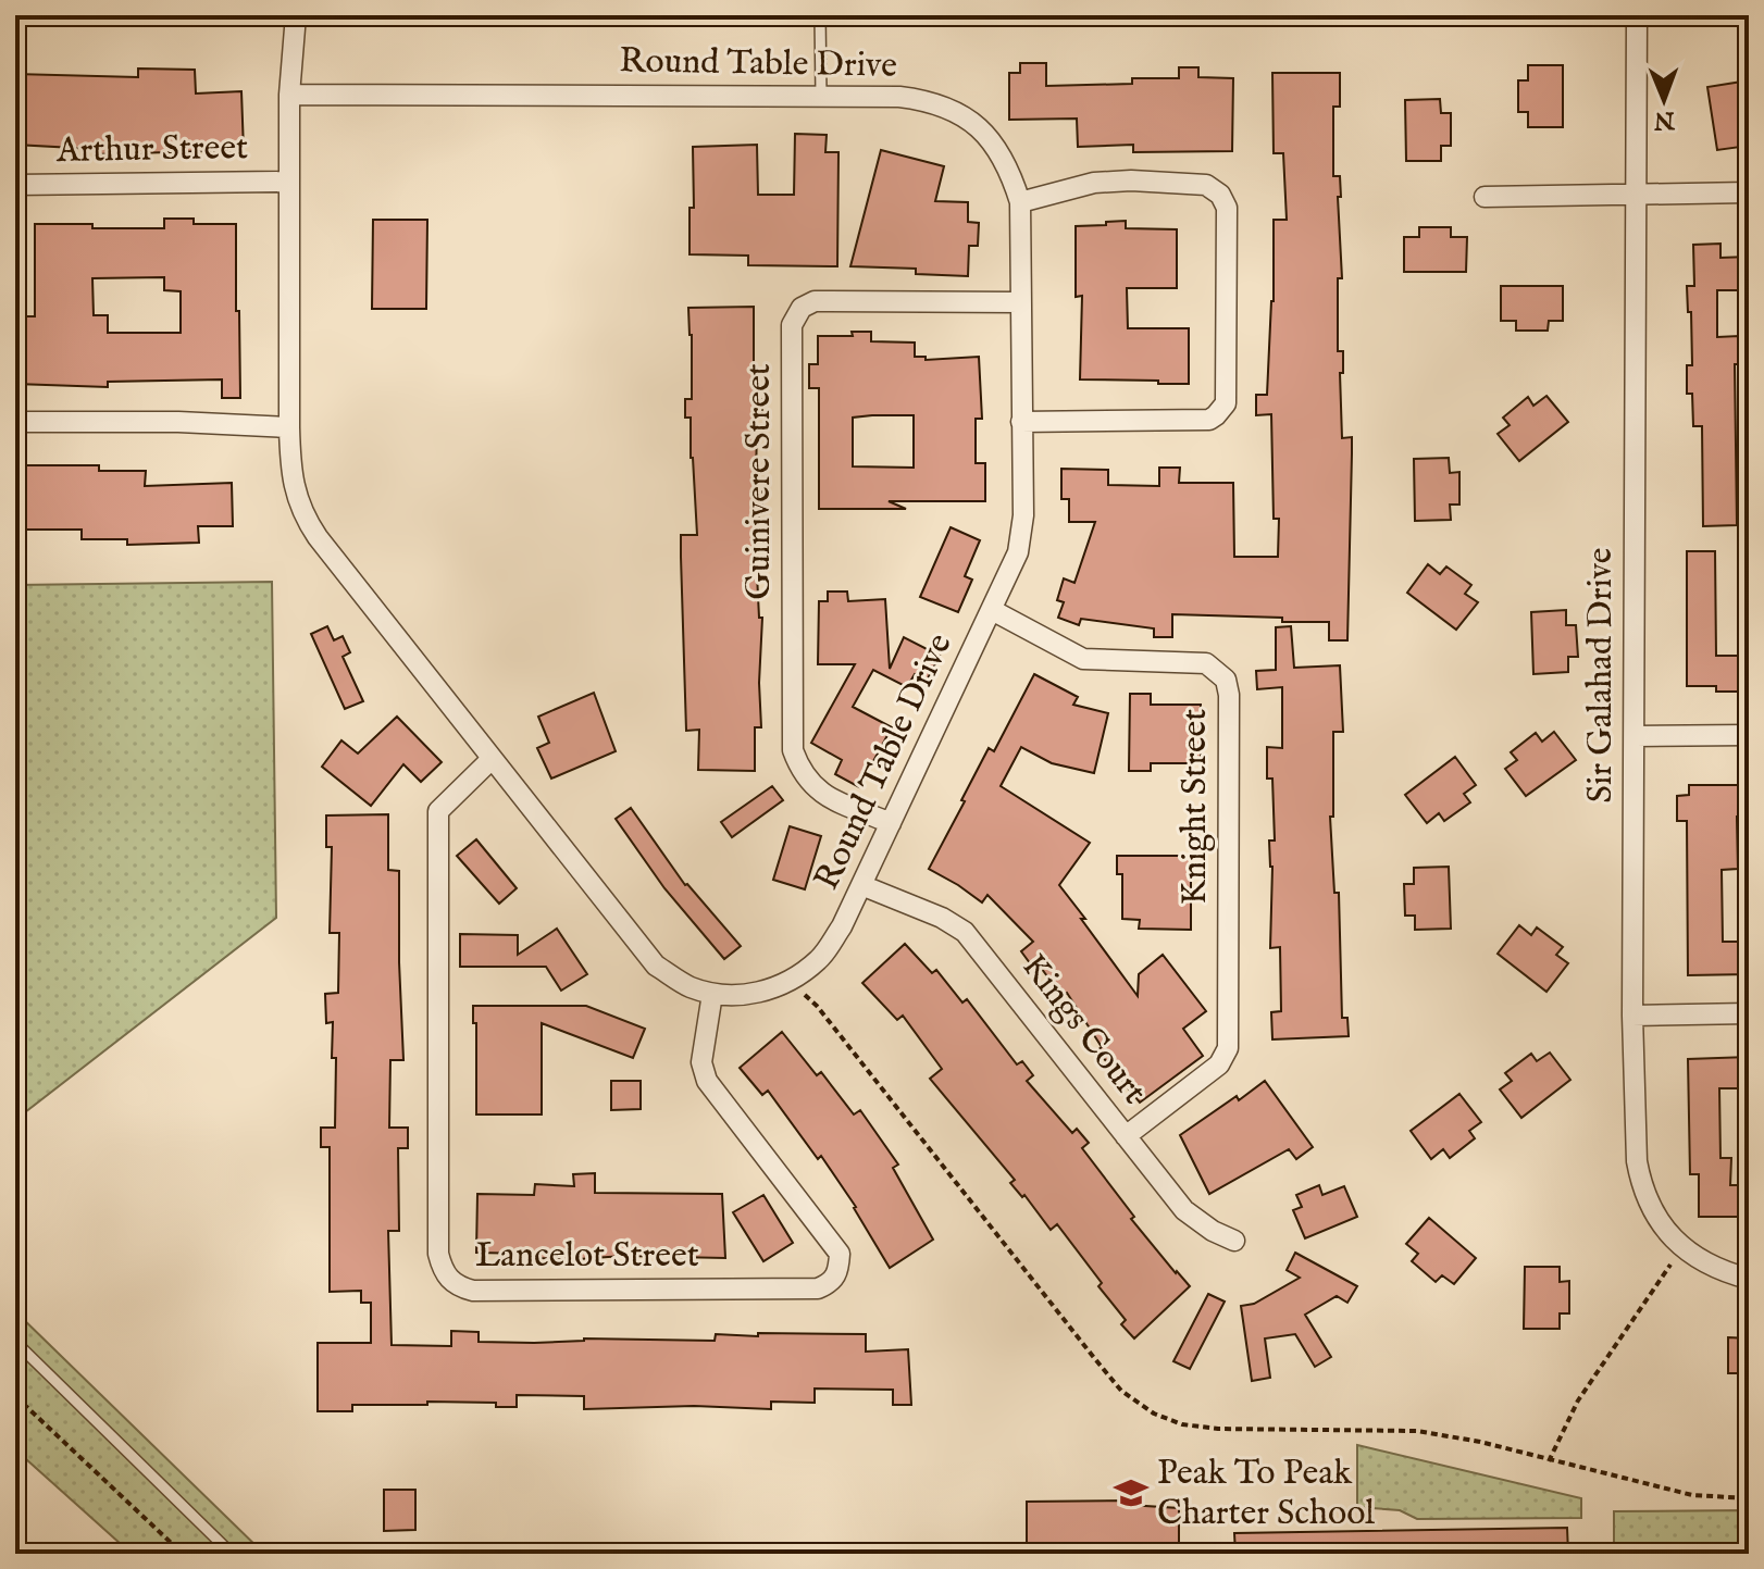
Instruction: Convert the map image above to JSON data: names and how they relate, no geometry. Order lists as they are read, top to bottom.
{
  "streets": {
    "street": [
      "Round Table Drive",
      "Arthur Street",
      "Guinivere Street",
      "Sir Galahad Drive",
      "Knight Street",
      "Kings Court",
      "Lancelot Street"
    ]
  },
  "crossings": [
    ["Round Table Drive", "Arthur Street"],
    ["Round Table Drive", "Guinivere Street"],
    ["Round Table Drive", "Knight Street"],
    ["Round Table Drive", "Kings Court"],
    ["Round Table Drive", "Lancelot Street"],
    ["Knight Street", "Kings Court"]
  ],
  "places": {
    "school or university": ["Peak To Peak Charter School"]
  },
  "north": "bottom"
}
